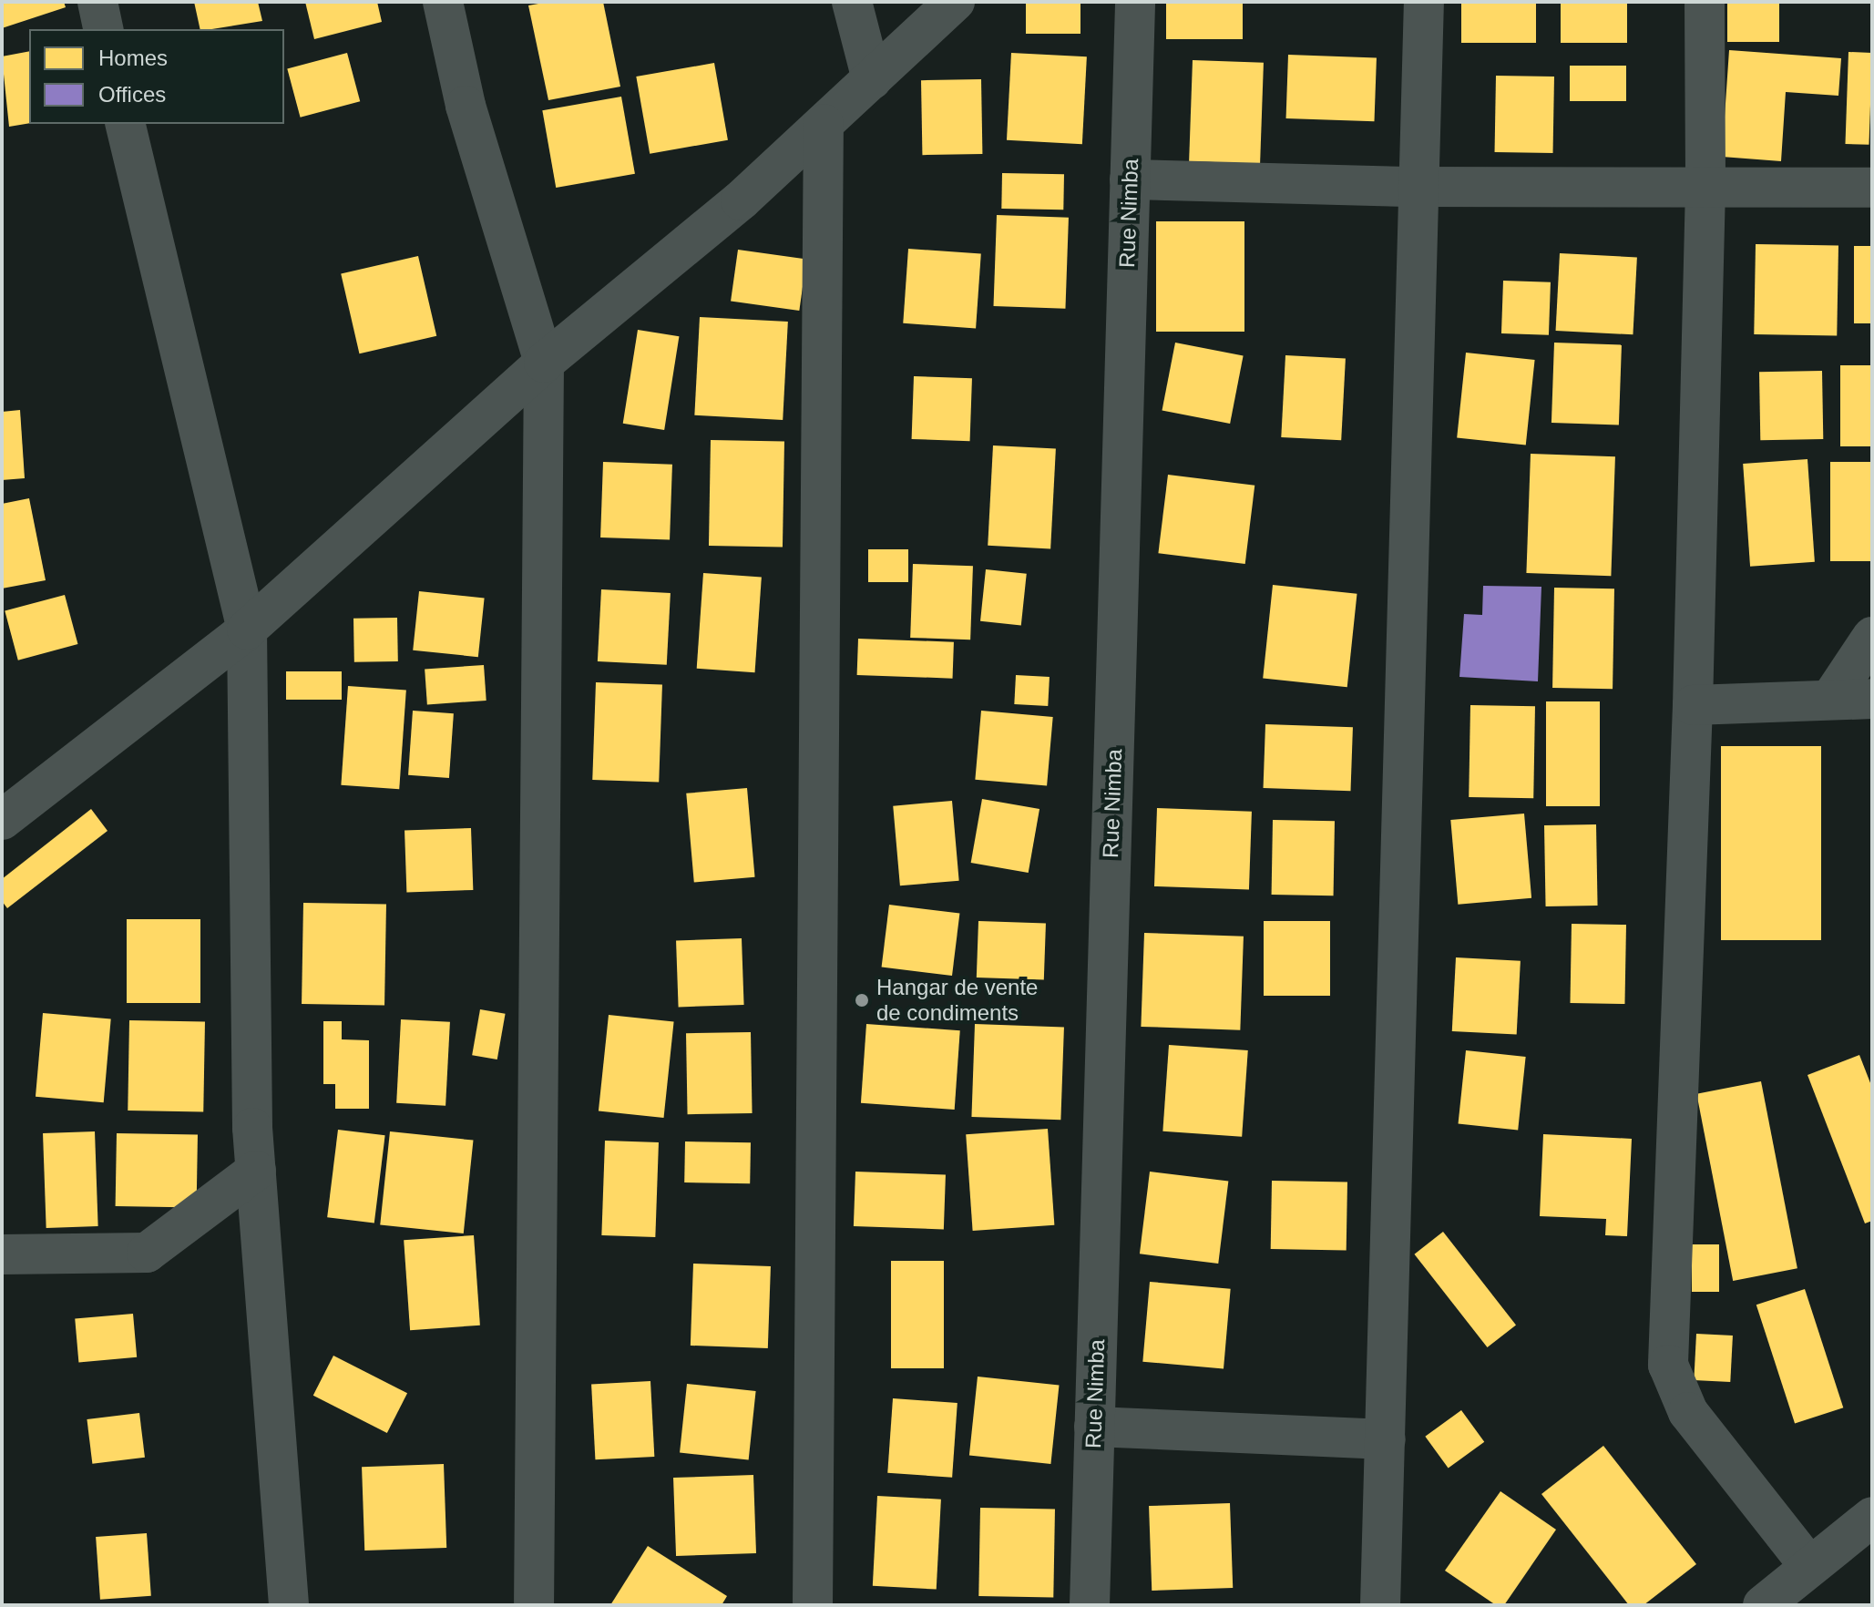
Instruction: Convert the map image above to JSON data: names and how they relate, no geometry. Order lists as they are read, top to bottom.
{
  "streets": {
    "street": ["Rue Nimba"]
  },
  "places": ["Hangar de vente de condiments"],
  "legend": ["Homes", "Offices"]
}
